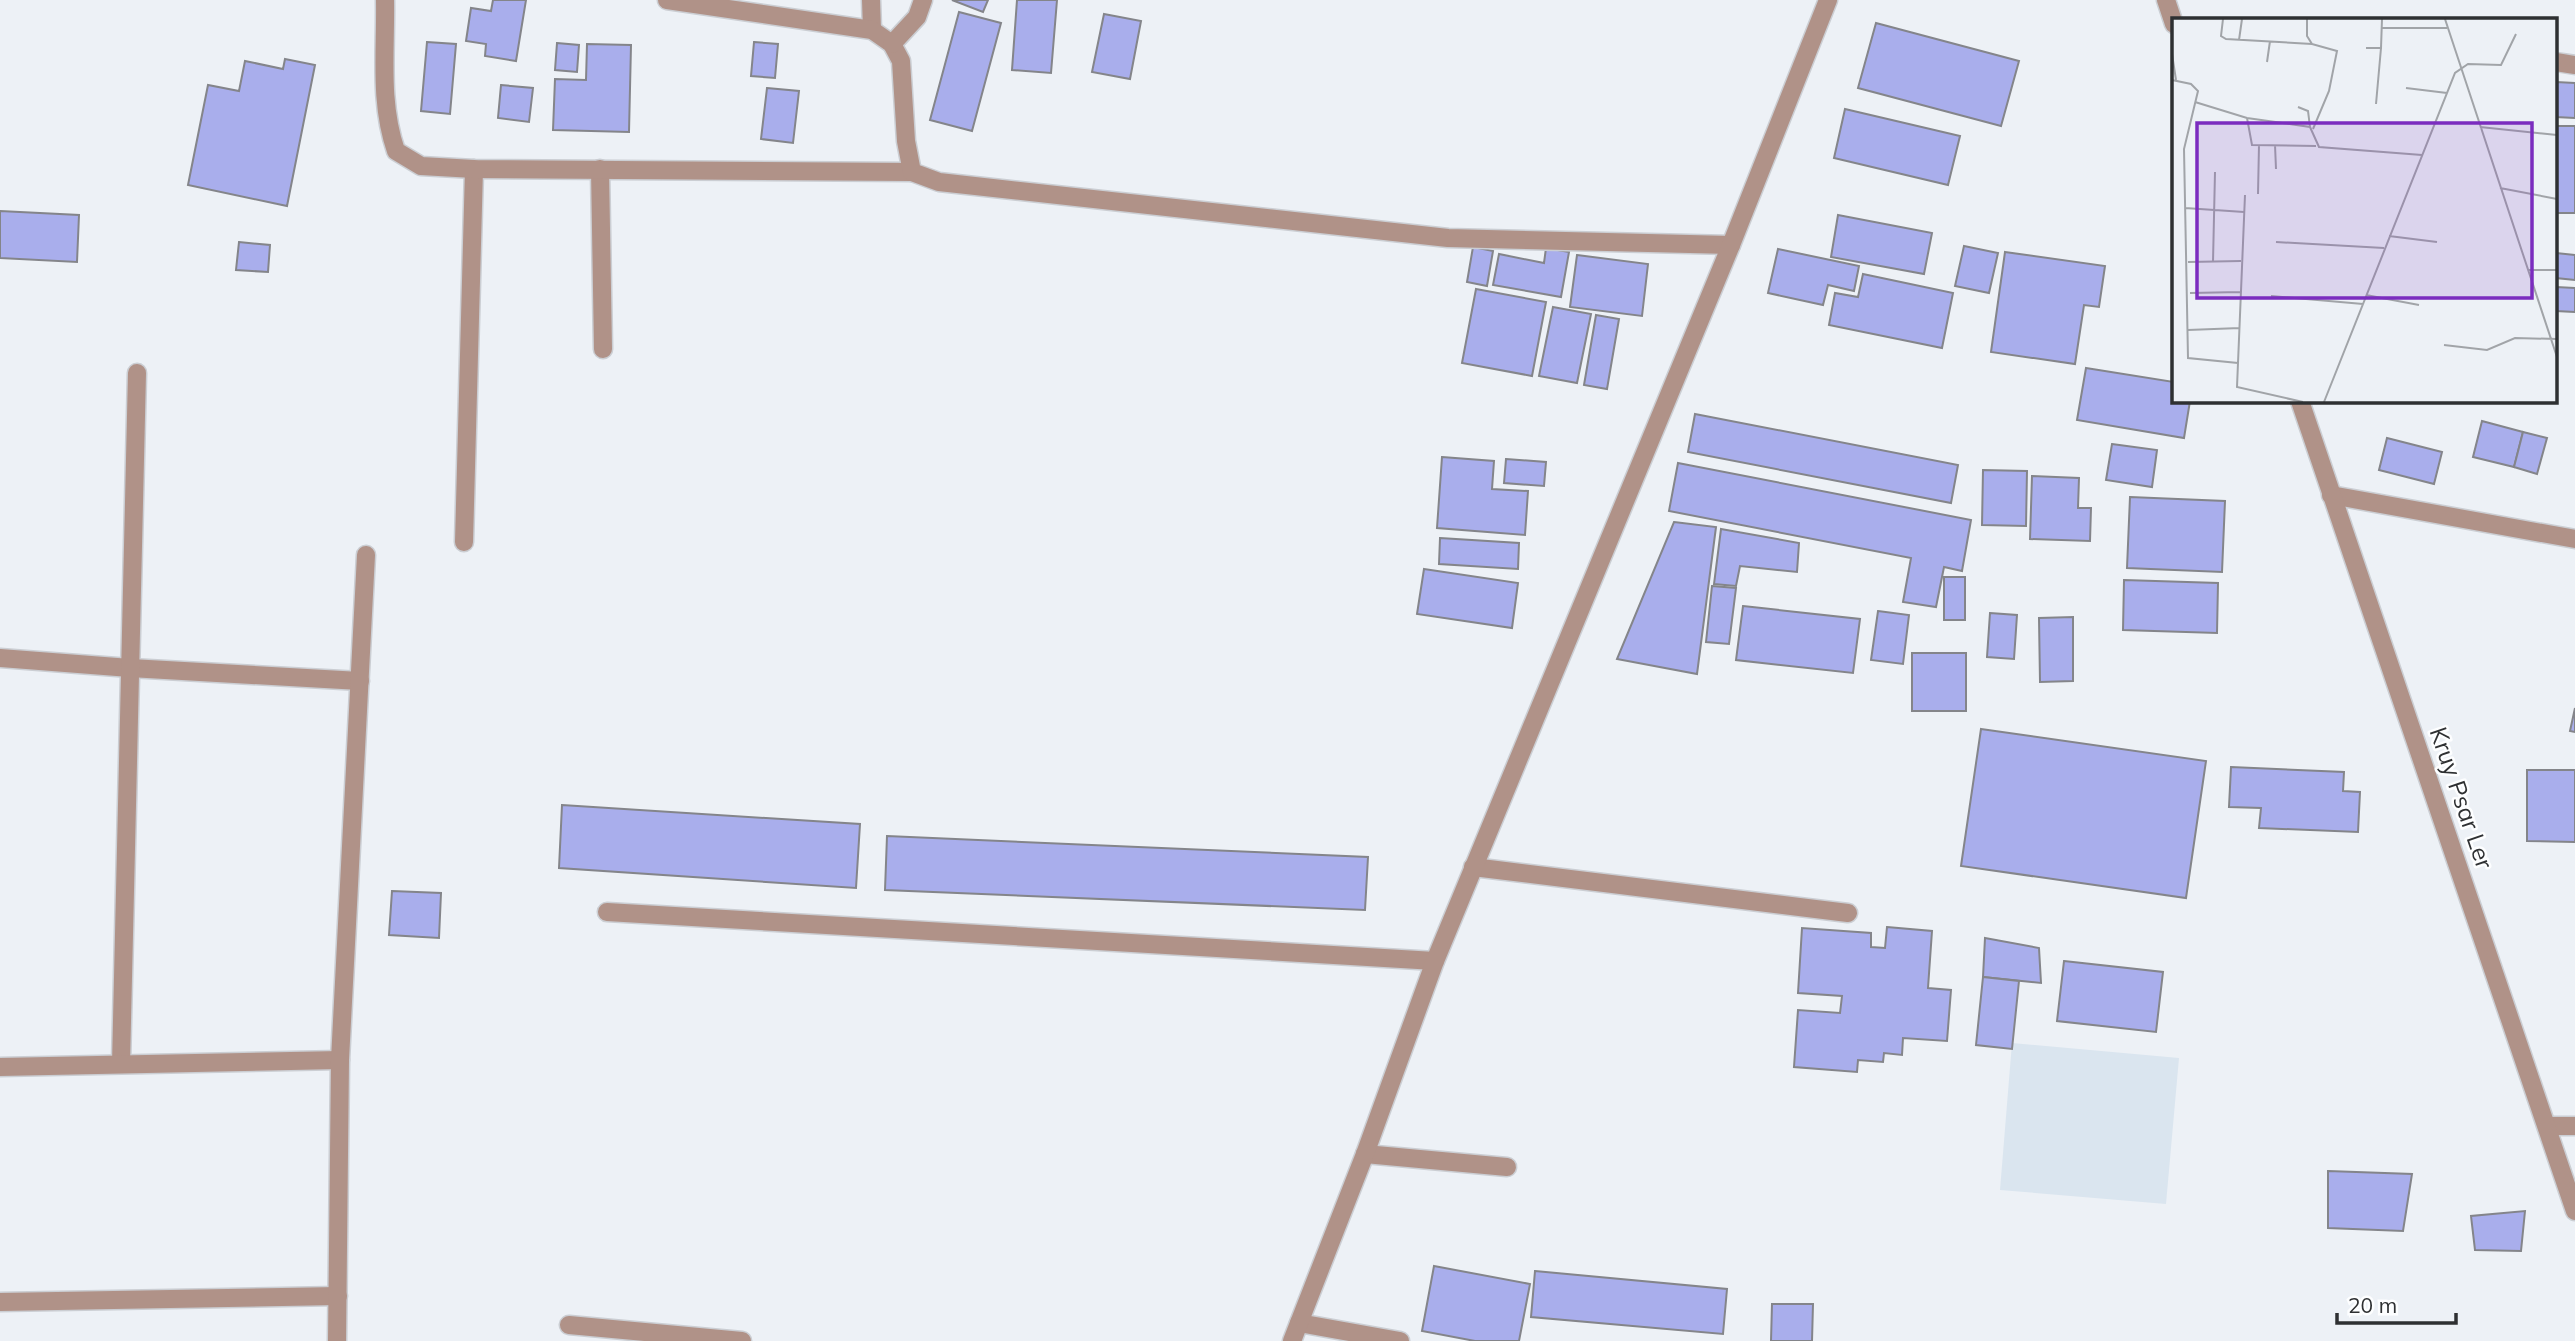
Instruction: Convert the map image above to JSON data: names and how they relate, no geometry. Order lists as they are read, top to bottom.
{
  "streets": {
    "street": ["Kruy Psar Ler"]
  },
  "scale_bar": "20 m"
}
